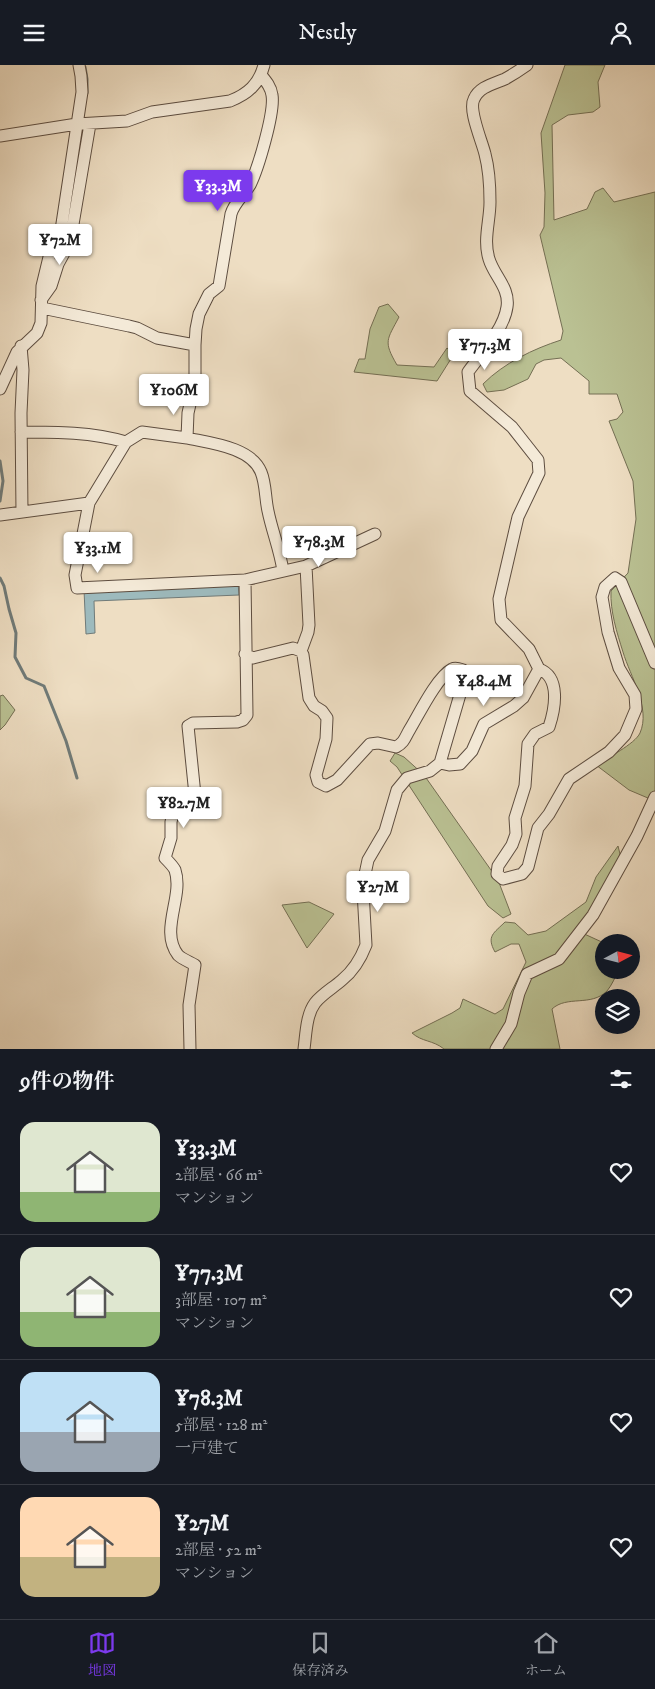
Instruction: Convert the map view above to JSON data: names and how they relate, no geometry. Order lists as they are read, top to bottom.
{
  "north": "right",
  "page": {
    "header": "Nestly",
    "price": [
      "¥33.3M",
      "¥72M",
      "¥77.3M",
      "¥106M",
      "¥78.3M",
      "¥33.1M",
      "¥48.4M",
      "¥82.7M",
      "¥27M"
    ],
    "heading": "9件の物件",
    "list": [
      {
        "name": "¥33.3M",
        "note": "2部屋 · 66 m² · マンション"
      },
      {
        "name": "¥77.3M",
        "note": "3部屋 · 107 m² · マンション"
      },
      {
        "name": "¥78.3M",
        "note": "5部屋 · 128 m² · 一戸建て"
      },
      {
        "name": "¥27M",
        "note": "2部屋 · 52 m² · マンション"
      }
    ],
    "tabs": ["地図", "保存済み", "ホーム"]
  }
}
